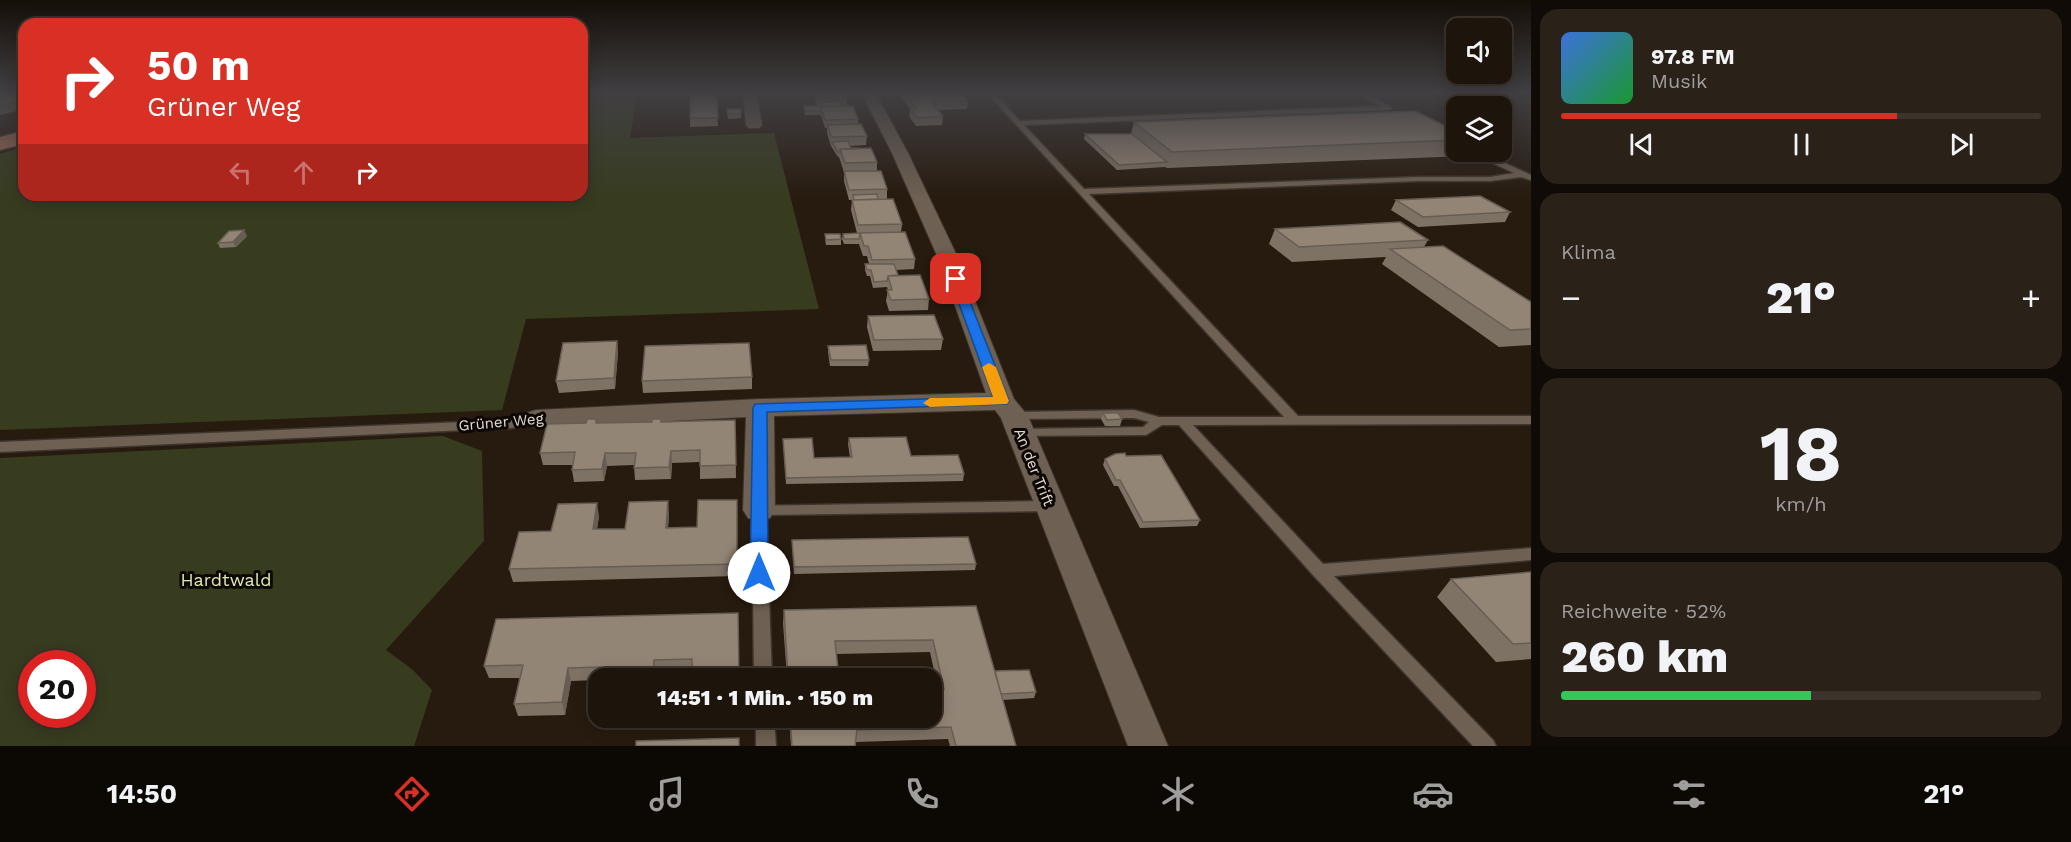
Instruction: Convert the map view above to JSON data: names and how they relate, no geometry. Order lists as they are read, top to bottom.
{
  "streets": {
    "street": ["Grüner Weg", "An der Trift"]
  },
  "crossings": [
    ["Grüner Weg", "An der Trift"]
  ],
  "parks": ["Hardtwald"],
  "page": {
    "turn": ["50 m", "Grüner Weg"],
    "song": ["97.8 FM", "Musik"],
    "tile": [
      "Klima",
      ["18", "km/h"],
      ["Reichweite · 52%", "260 km"]
    ],
    "heat": ["−", "21°", "+"],
    "limit": "20",
    "trip": "14:51 · 1 Min. · 150 m",
    "tabs": ["14:50", "21°"]
  }
}
